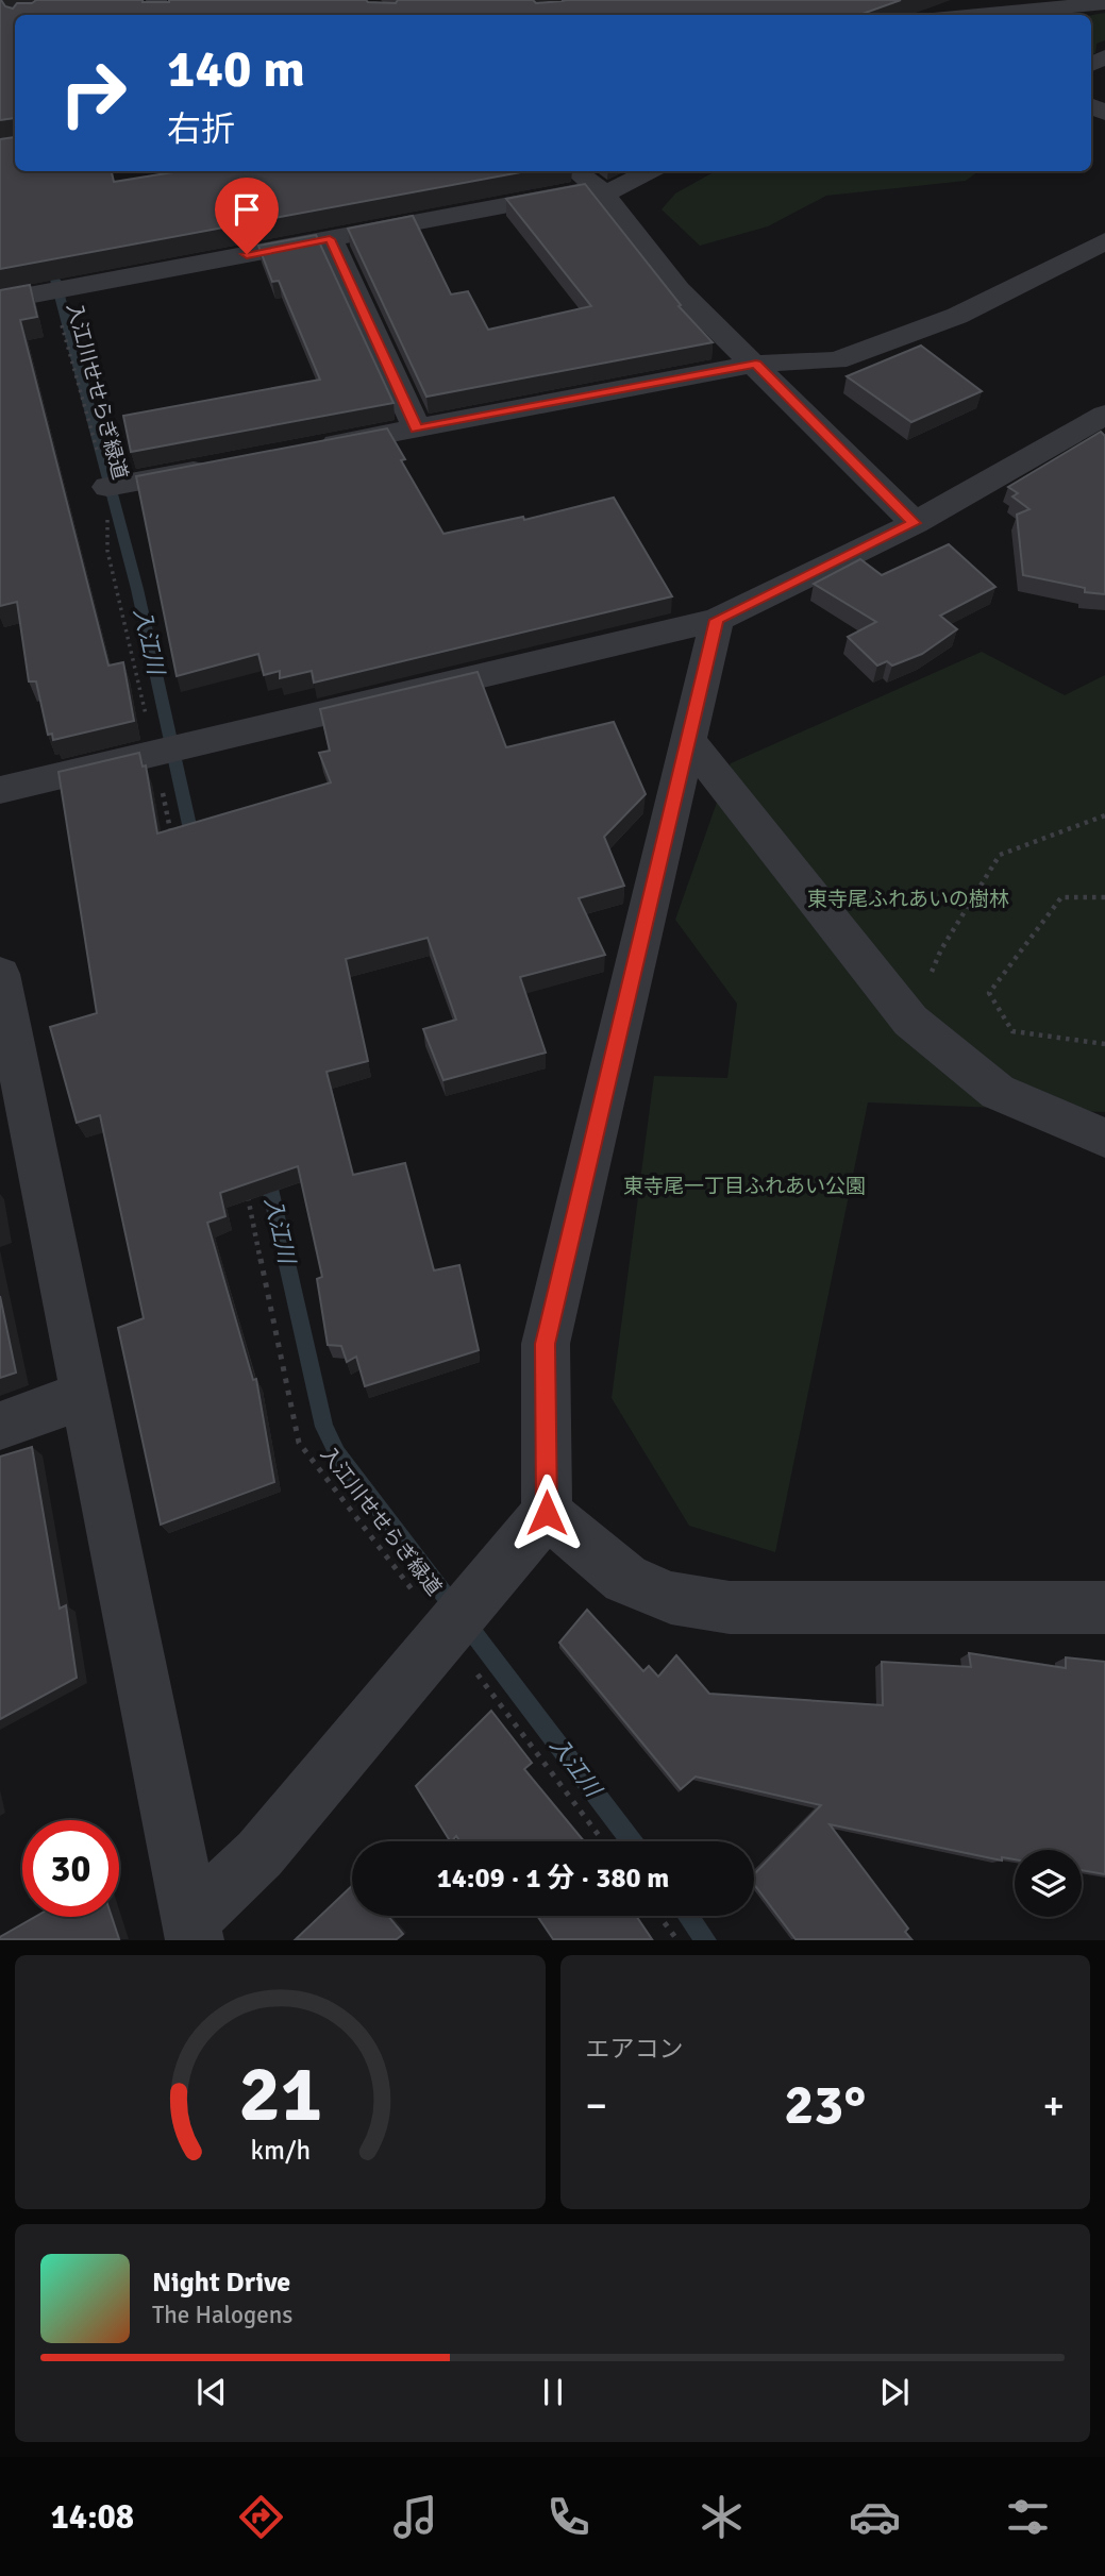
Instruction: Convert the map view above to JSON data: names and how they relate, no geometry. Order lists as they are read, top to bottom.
{
  "streets": {
    "path": ["入江川せせらぎ緑道"]
  },
  "water": ["入江川"],
  "parks": ["東寺尾ふれあいの樹林", "東寺尾一丁目ふれあい公園"],
  "page": {
    "turn": ["140 m", "右折"],
    "limit": "30",
    "trip": "14:09 · 1 分 · 380 m",
    "tile": "エアコン",
    "heat": ["−", "23°", "+"],
    "song": ["Night Drive", "The Halogens"],
    "tabs": "14:08",
    "gauge": ["21", "km/h"]
  }
}
